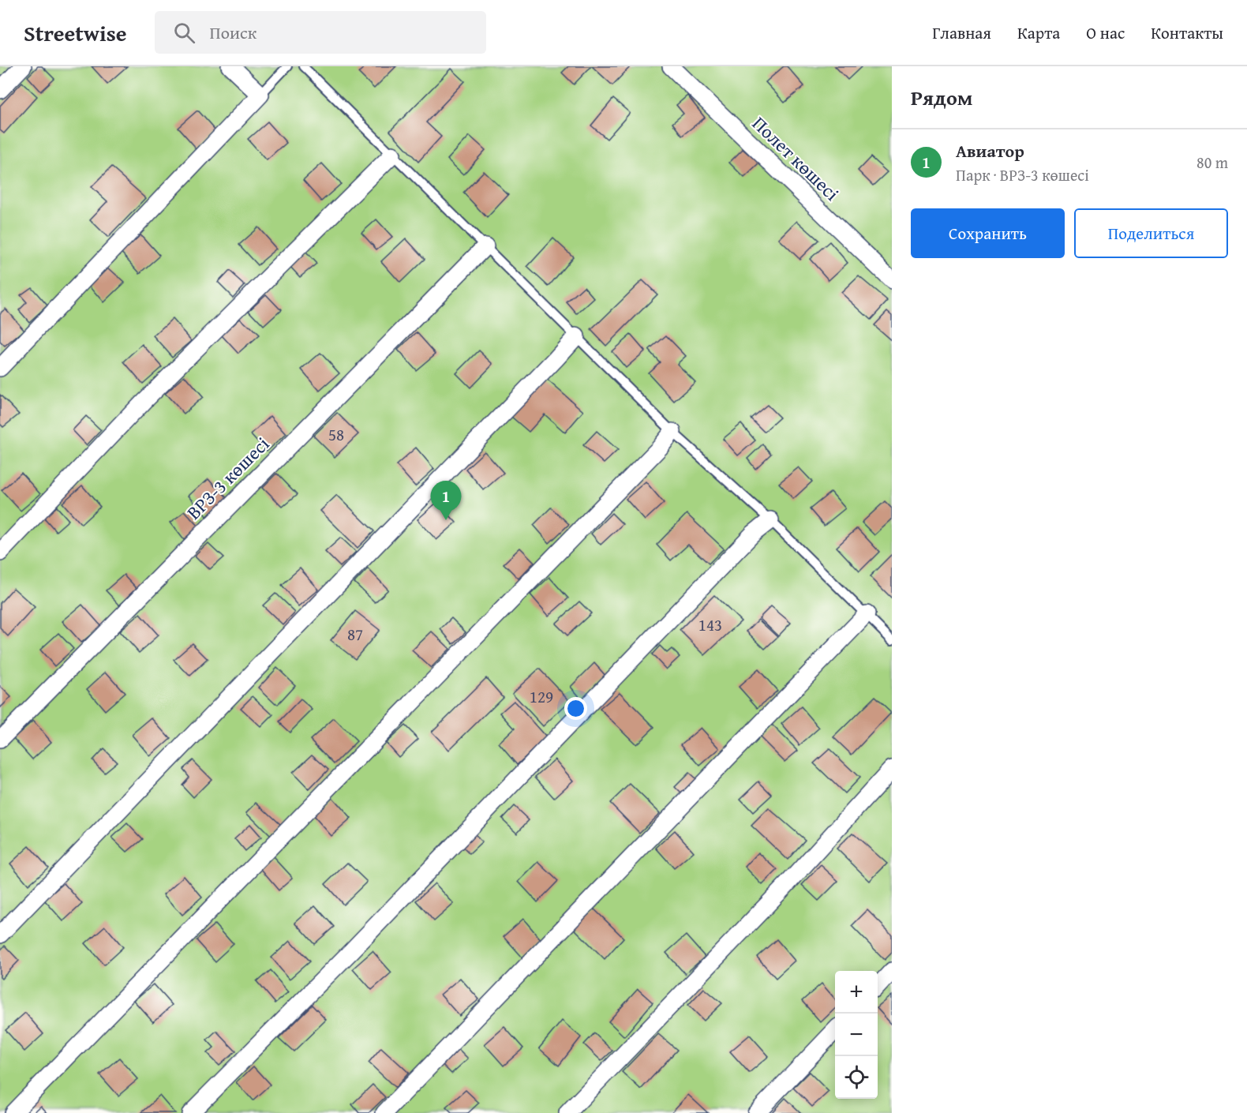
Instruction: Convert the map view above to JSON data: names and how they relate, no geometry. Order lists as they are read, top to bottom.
{
  "streets": {
    "street": ["Полет көшесі", "ВРЗ-3 көшесі"]
  },
  "house_numbers": [
    "58",
    "143",
    "87",
    "129"
  ],
  "page": {
    "header": "Streetwise",
    "search": "Поиск",
    "nav": [
      "Главная",
      "Карта",
      "О нас",
      "Контакты"
    ],
    "heading": "Рядом",
    "list": [
      {
        "mark": "1",
        "name": "Авиатор",
        "note": "Парк · ВРЗ-3 көшесі",
        "value": "80 m"
      }
    ],
    "buttons": ["Сохранить", "Поделиться"],
    "pins": "1",
    "map_buttons": ["+", "−"]
  }
}
